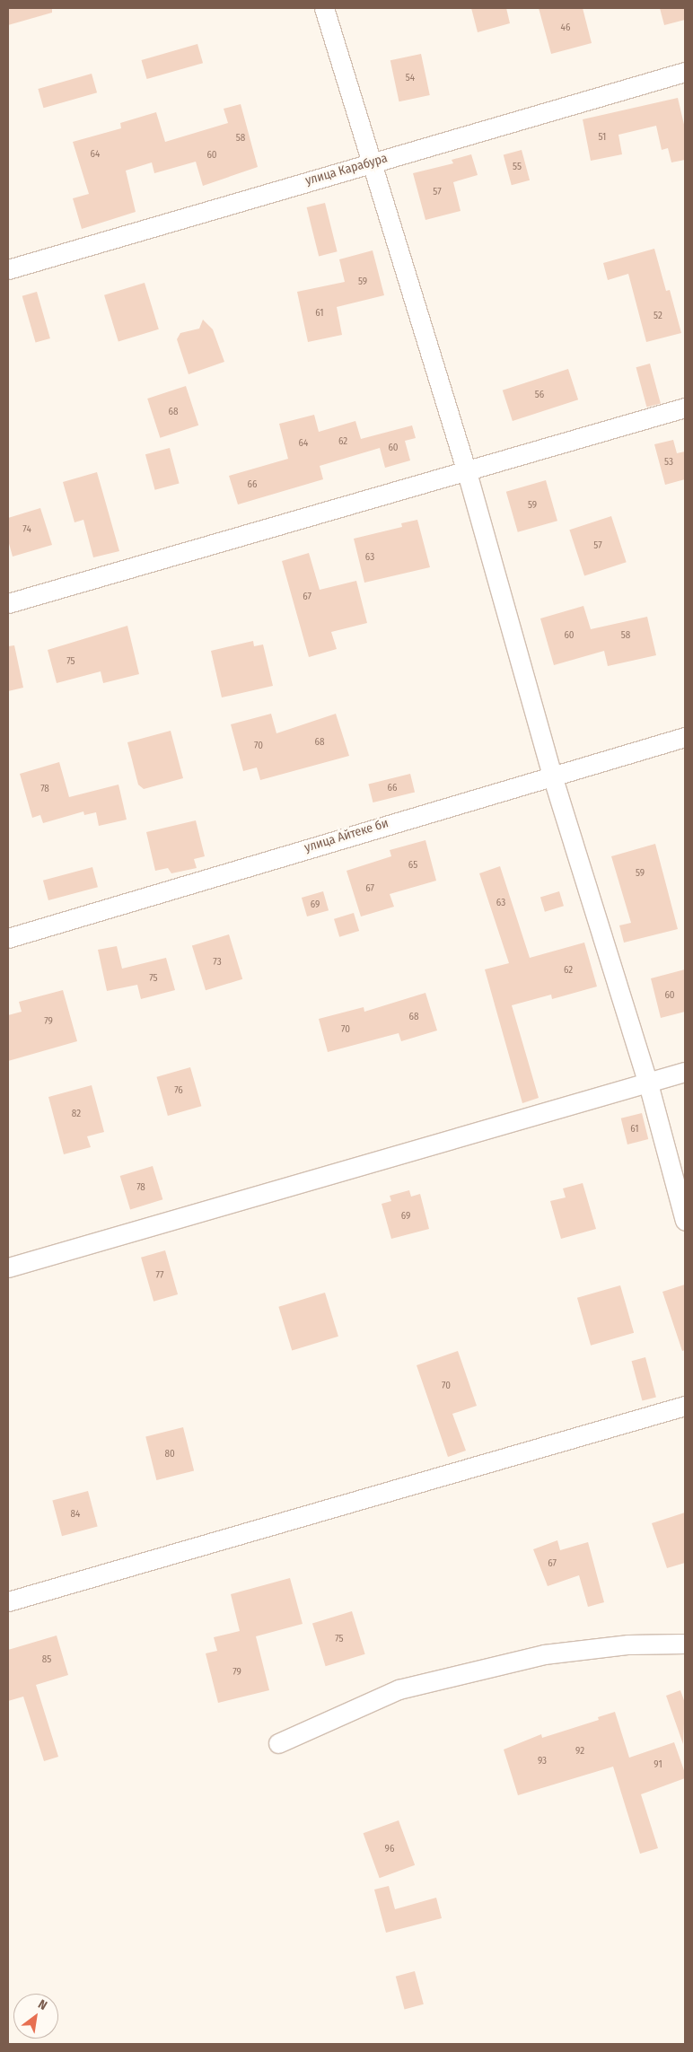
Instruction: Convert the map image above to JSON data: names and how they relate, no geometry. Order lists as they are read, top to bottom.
{
  "streets": {
    "street": ["улица Карабура", "улица Айтеке би"]
  },
  "house_numbers": [
    "46",
    "54",
    "51",
    "58",
    "64",
    "60",
    "55",
    "57",
    "59",
    "61",
    "52",
    "56",
    "68",
    "62",
    "64",
    "60",
    "53",
    "66",
    "59",
    "74",
    "57",
    "63",
    "67",
    "60",
    "58",
    "75",
    "68",
    "70",
    "66",
    "78",
    "65",
    "59",
    "67",
    "63",
    "69",
    "73",
    "62",
    "75",
    "60",
    "68",
    "79",
    "70",
    "76",
    "82",
    "61",
    "78",
    "69",
    "77",
    "70",
    "80",
    "84",
    "67",
    "75",
    "85",
    "79",
    "92",
    "93",
    "91",
    "96"
  ],
  "north": "top right"
}
